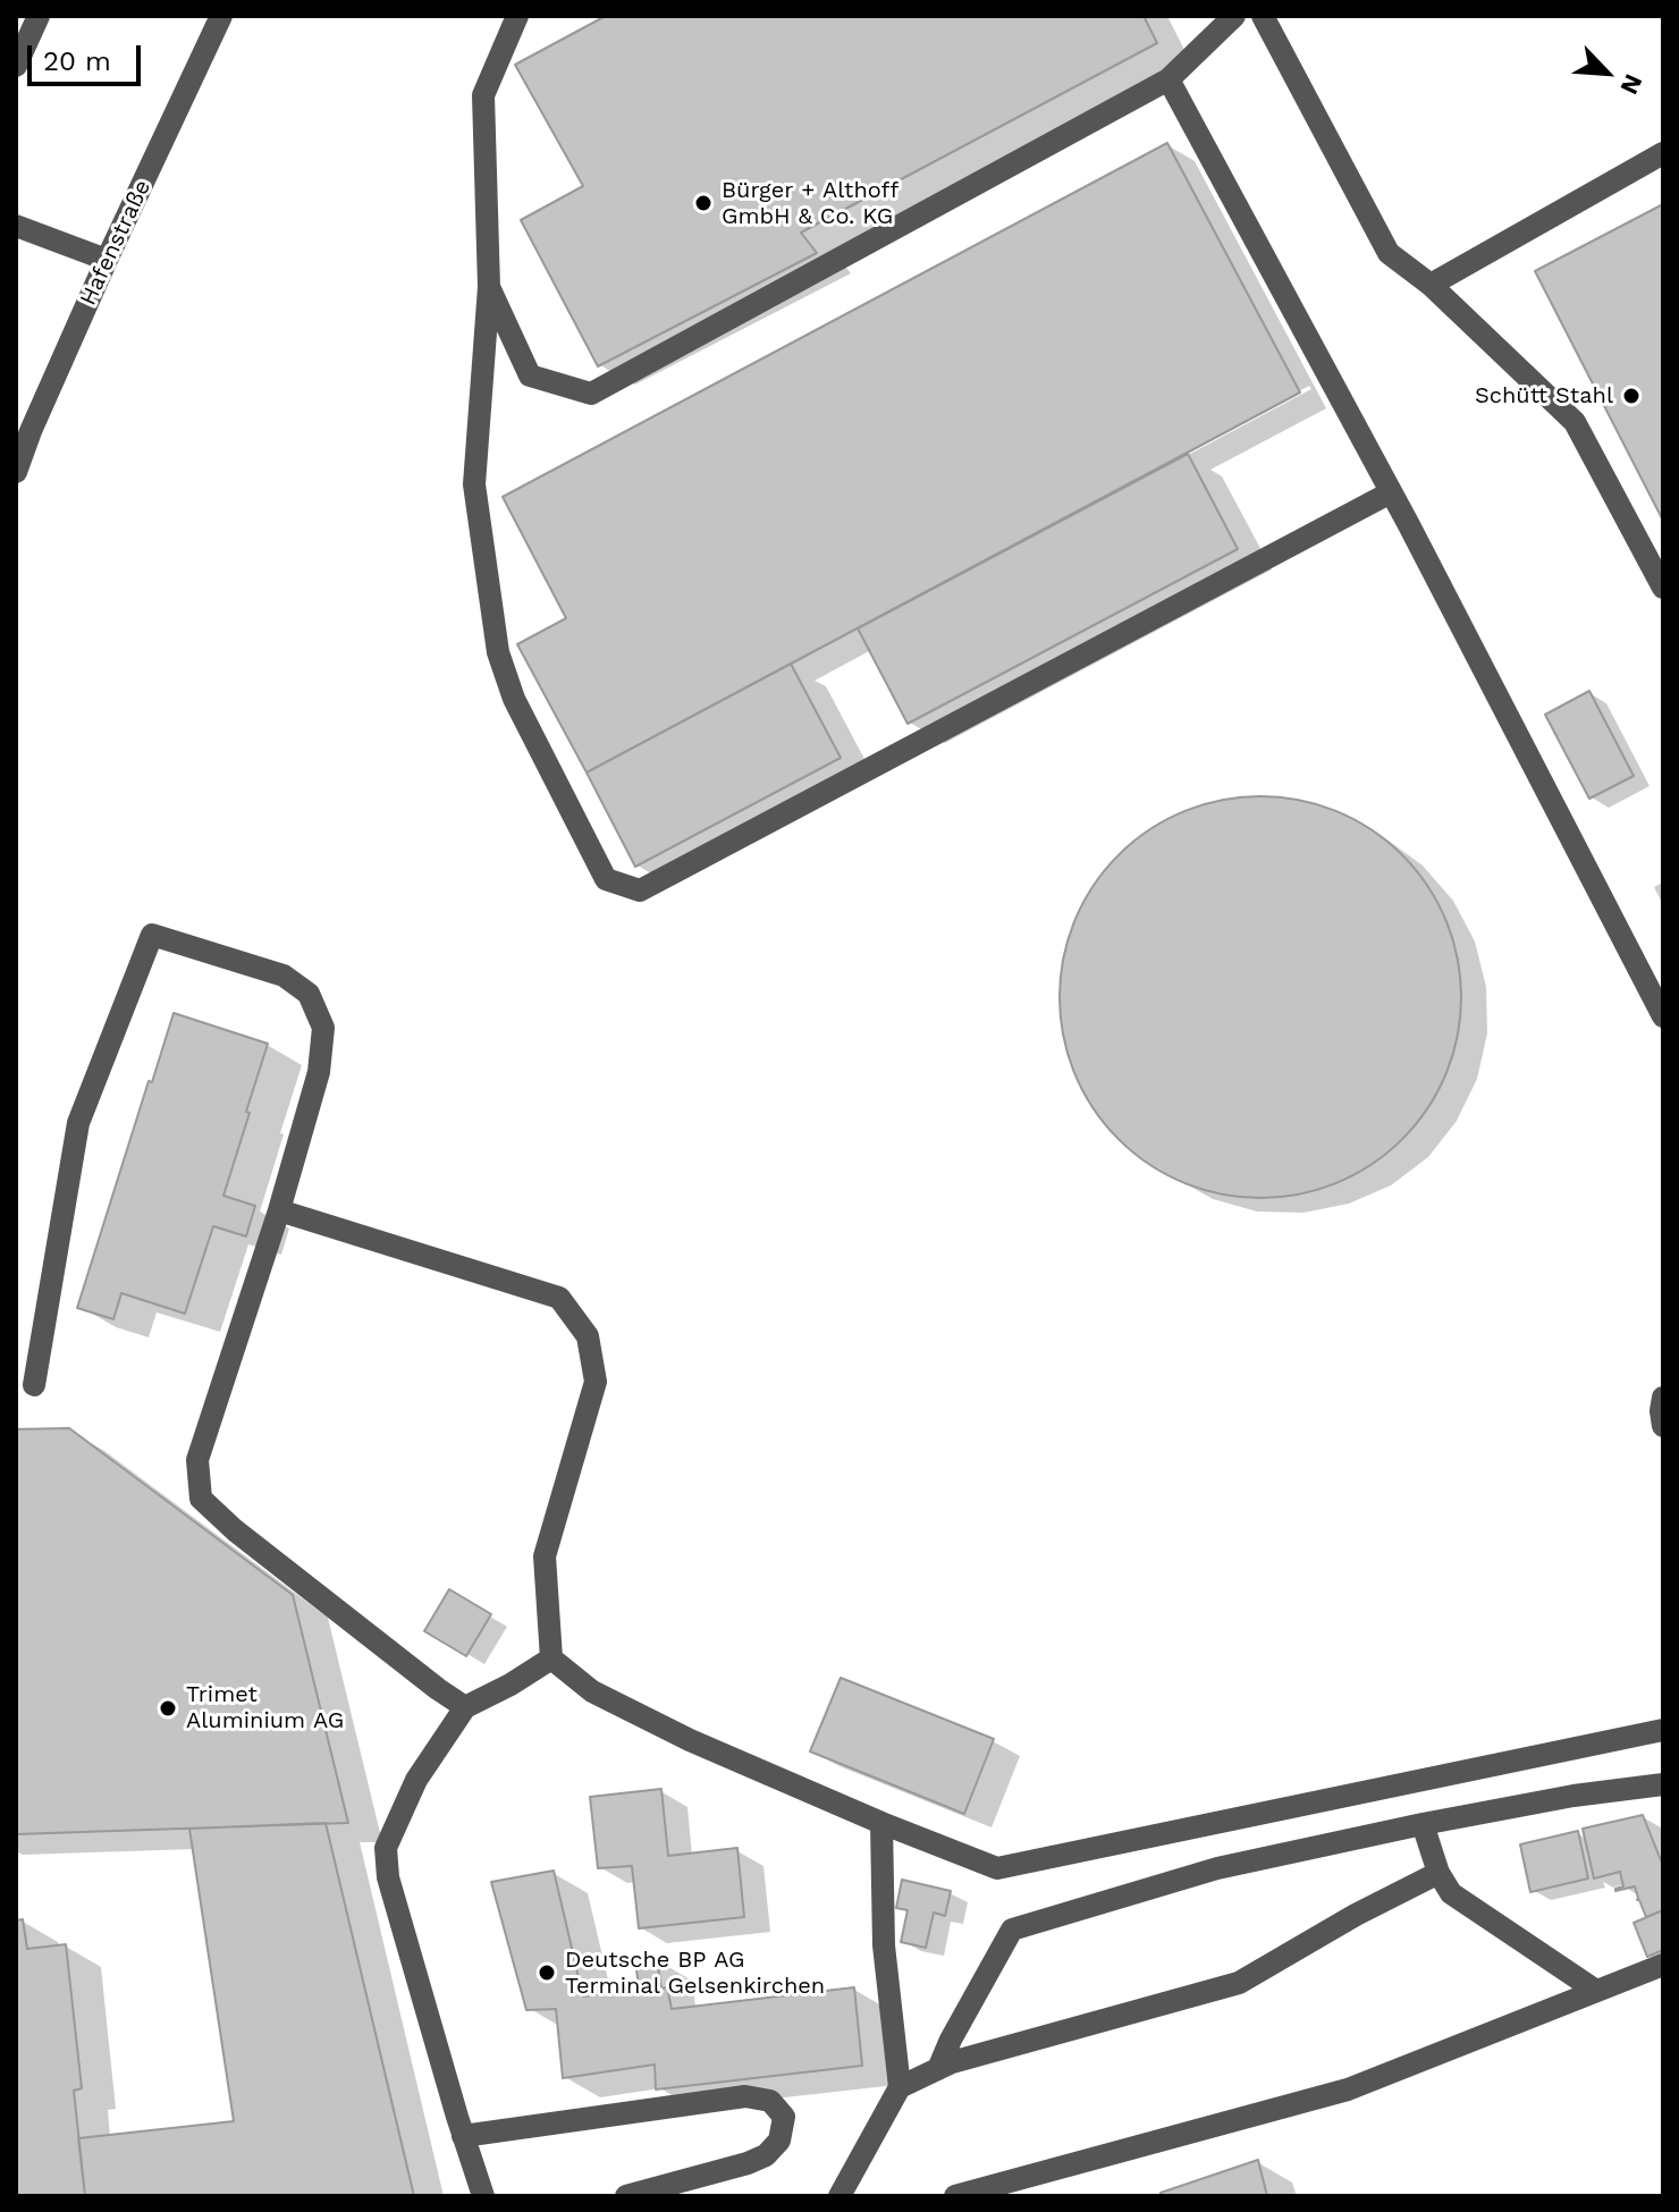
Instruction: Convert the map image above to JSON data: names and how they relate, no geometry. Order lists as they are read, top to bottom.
{
  "streets": {
    "street": ["Hafenstraße"]
  },
  "places": [
    "Bürger + Althoff GmbH & Co. KG",
    "Schütt Stahl",
    "Trimet Aluminium AG",
    "Deutsche BP AG Terminal Gelsenkirchen"
  ],
  "scale_bar": "20 m",
  "north": "bottom right"
}
